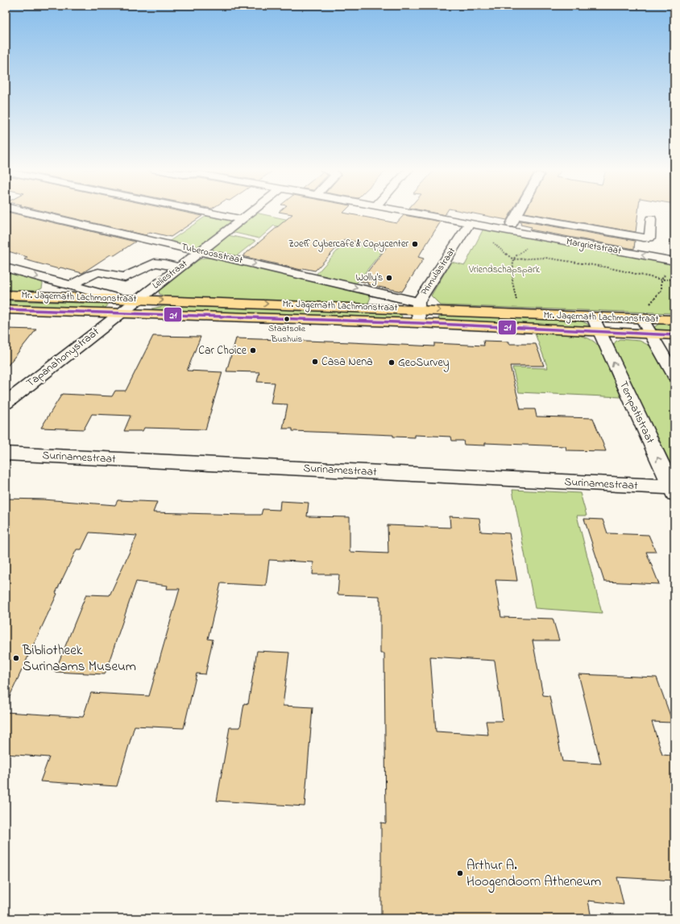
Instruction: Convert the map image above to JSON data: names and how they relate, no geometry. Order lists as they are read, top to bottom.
{
  "streets": {
    "main road": ["Mr. Jagernath Lachmonstraat"],
    "street": [
      "Margrietstraat",
      "Tuberoosstraat",
      "Primulastraat",
      "Leliestraat",
      "Tapanahonystraat",
      "Tempatistraat",
      "Surinamestraat"
    ]
  },
  "crossings": [
    ["Margrietstraat", "Primulastraat"],
    ["Tuberoosstraat", "Primulastraat"],
    ["Tuberoosstraat", "Leliestraat"],
    ["Tuberoosstraat", "Mr. Jagernath Lachmonstraat"],
    ["Primulastraat", "Mr. Jagernath Lachmonstraat"],
    ["Leliestraat", "Mr. Jagernath Lachmonstraat"],
    ["Leliestraat", "Tapanahonystraat"],
    ["Mr. Jagernath Lachmonstraat", "Tapanahonystraat"],
    ["Mr. Jagernath Lachmonstraat", "Tempatistraat"],
    ["Tempatistraat", "Surinamestraat"]
  ],
  "one_way": ["Margrietstraat", "Tuberoosstraat"],
  "parks": ["Vriendschapspark"],
  "places": [
    "Zoeff Cybercafe & Copycenter",
    "Wolly's",
    "Staatsolie Bushuis",
    "Car Choice",
    "Casa Nena",
    "GeoSurvey",
    "Bibliotheek Surinaams Museum",
    "Arthur A. Hoogendoorn Atheneum"
  ],
  "lines": ["transit line 21"]
}
